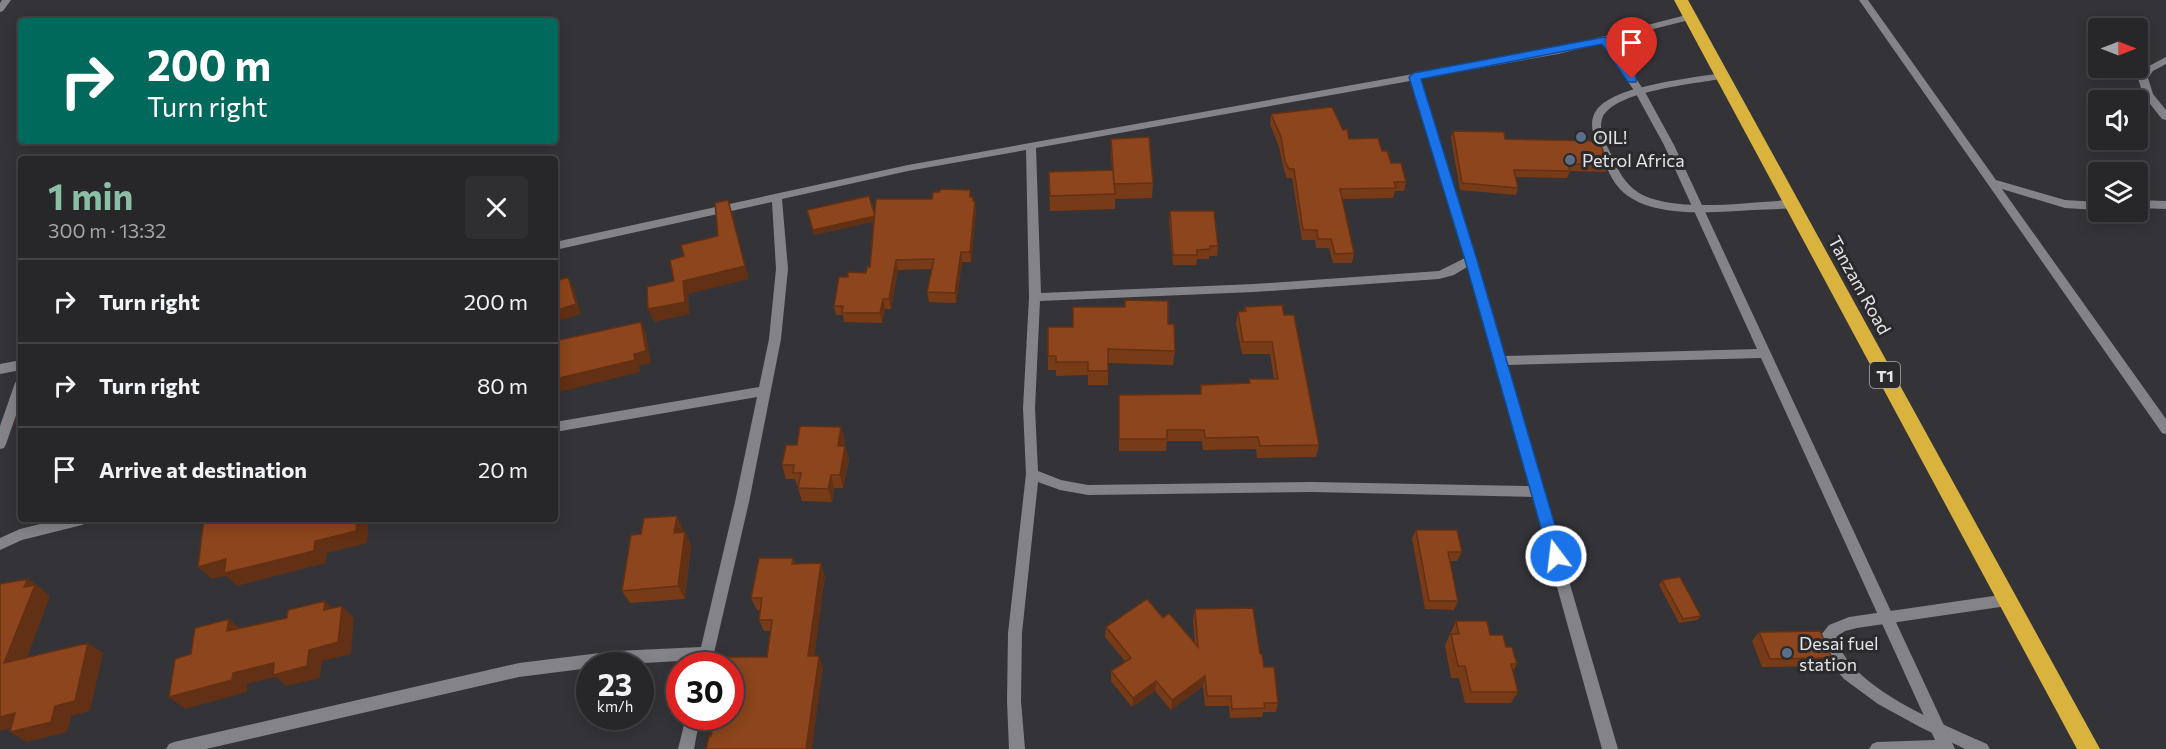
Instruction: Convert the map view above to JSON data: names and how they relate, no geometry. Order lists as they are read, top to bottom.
{
  "streets": {
    "highway": ["Tanzam Road", "T1"]
  },
  "places": ["OIL!", "Petrol Africa", "Desai fuel station"],
  "north": "right",
  "page": {
    "turn": ["200 m", "Turn right"],
    "heading": ["1 min", "300 m · 13:32"],
    "list": [
      {
        "name": "Turn right",
        "value": "200 m"
      },
      {
        "name": "Turn right",
        "value": "80 m"
      },
      {
        "name": "Arrive at destination",
        "value": "20 m"
      }
    ],
    "speed": "23 km/h",
    "limit": "30"
  }
}
